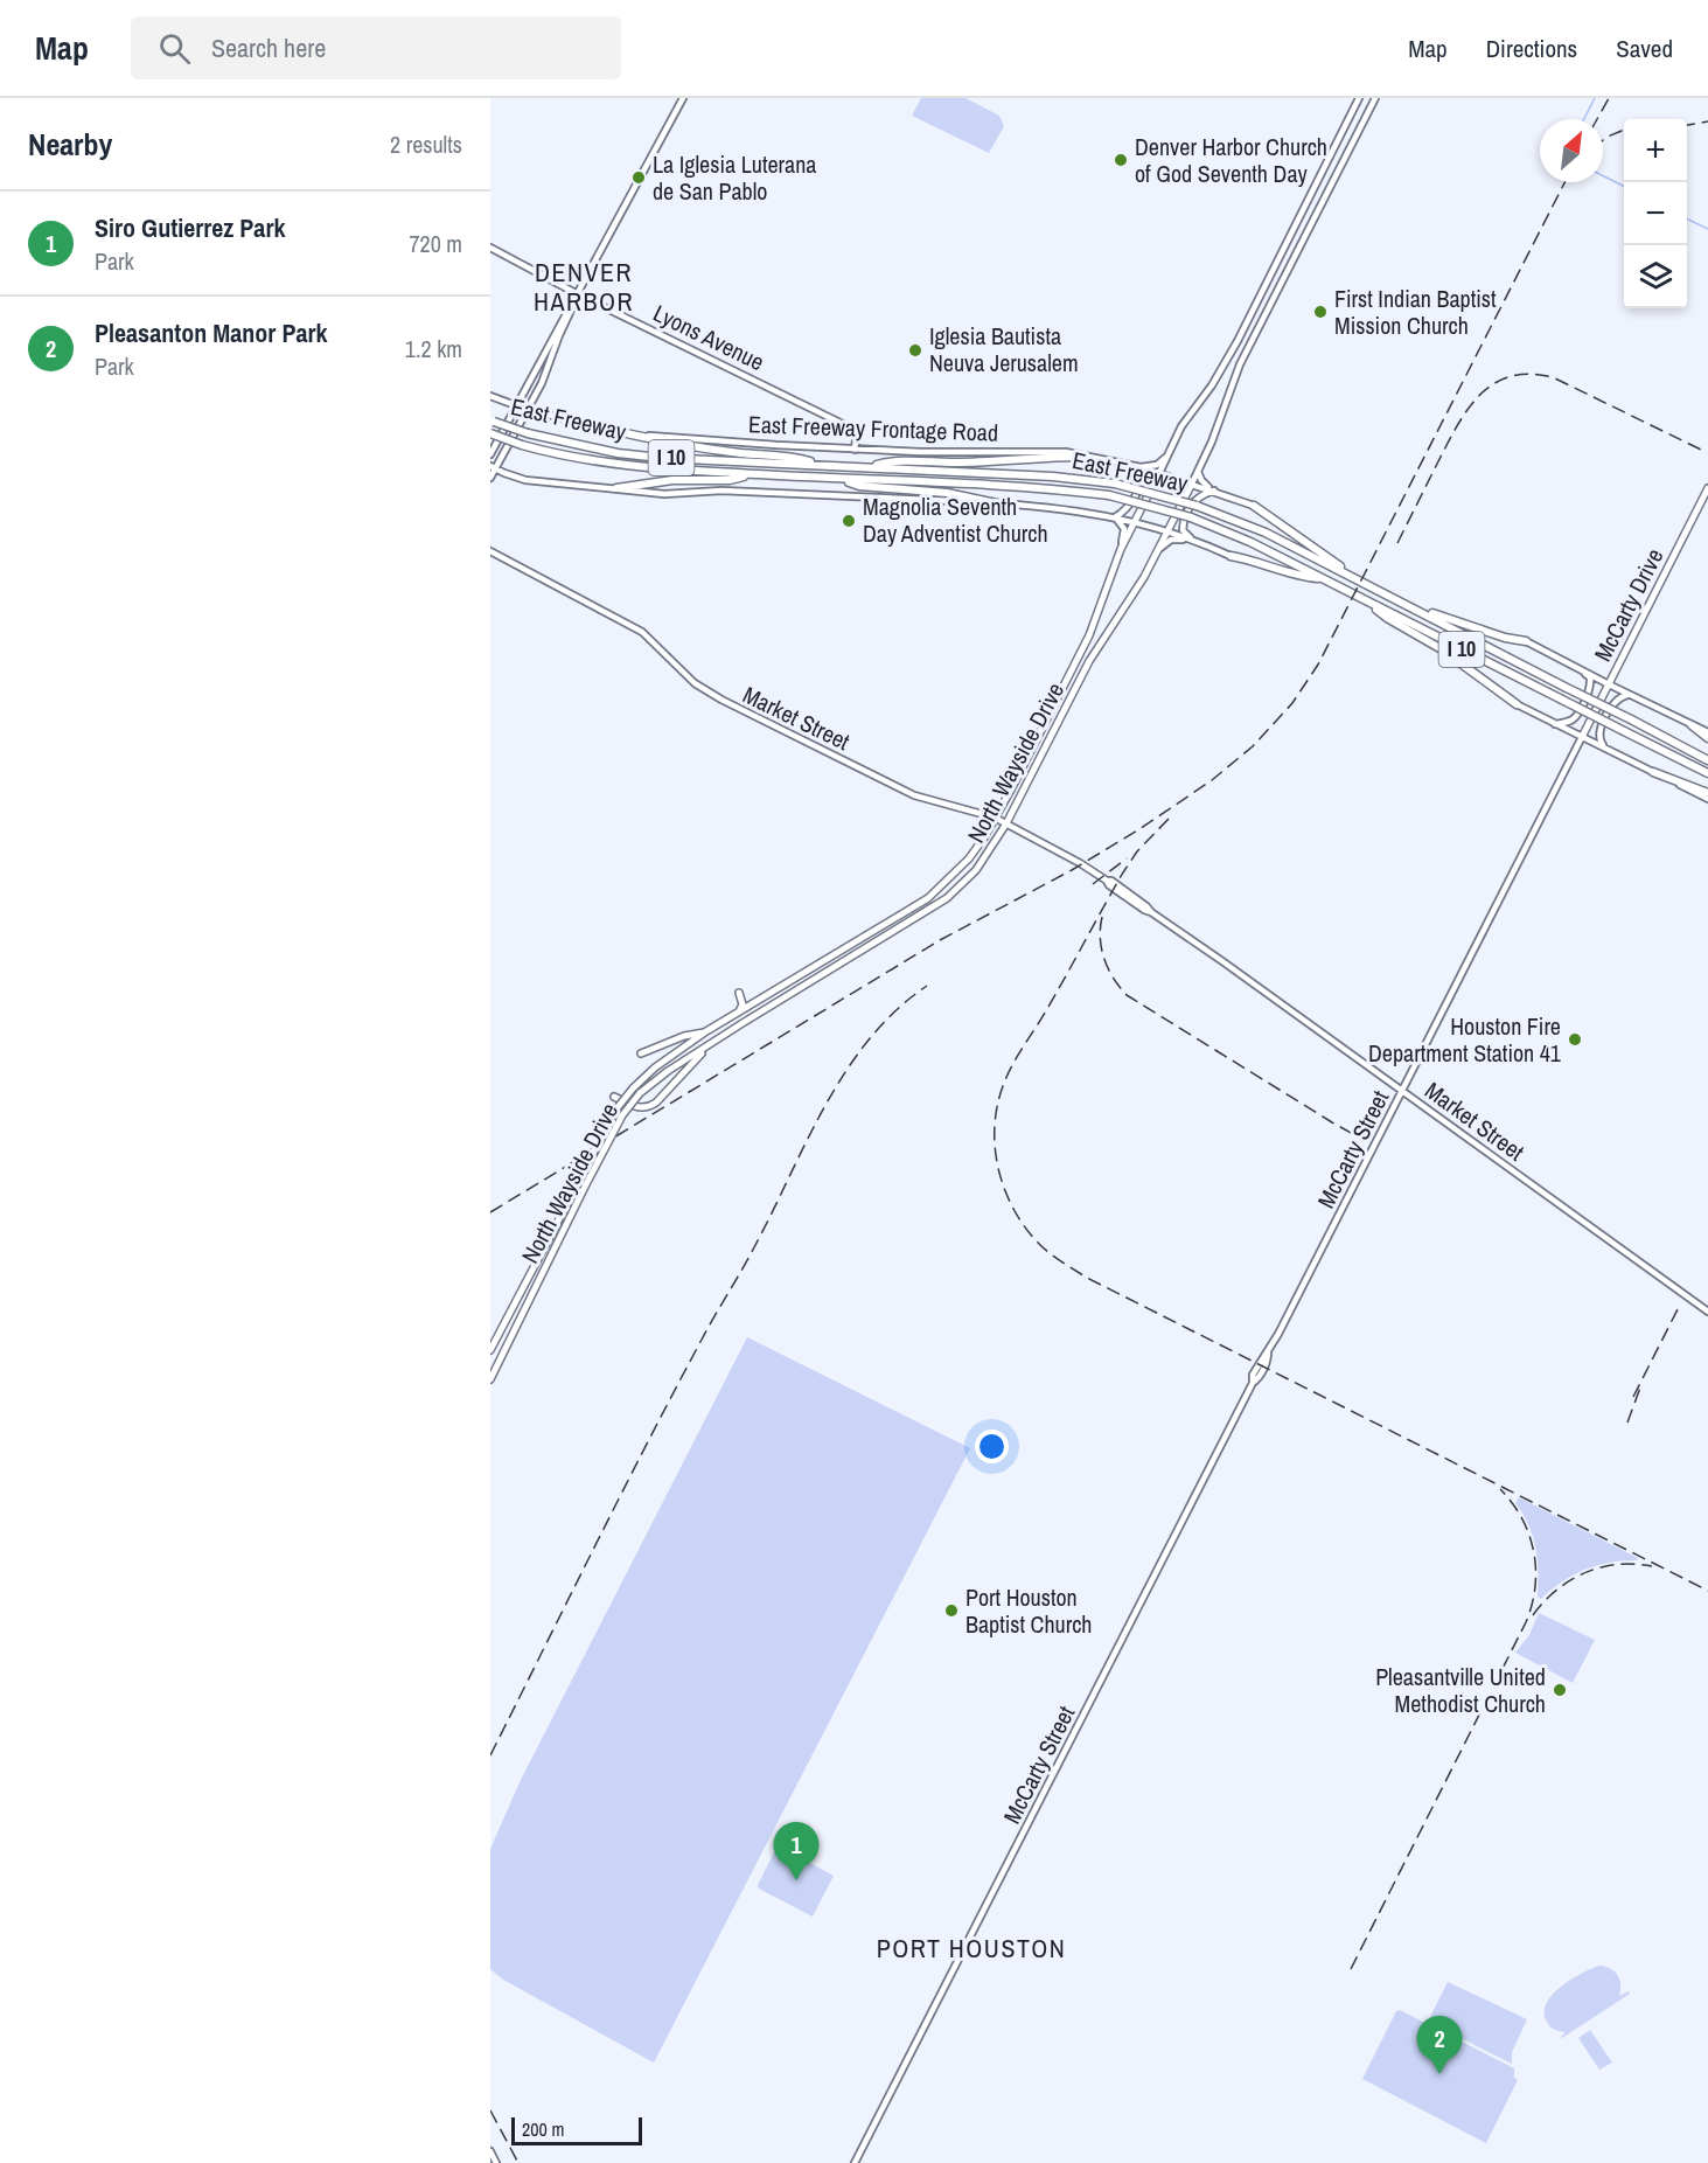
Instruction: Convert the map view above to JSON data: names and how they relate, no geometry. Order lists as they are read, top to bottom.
{
  "streets": {
    "highway": ["East Freeway", "I 10"],
    "main road": [
      "Lyons Avenue",
      "East Freeway Frontage Road",
      "McCarty Drive",
      "Market Street",
      "North Wayside Drive",
      "McCarty Street"
    ]
  },
  "crossings": [
    ["Lyons Avenue", "East Freeway Frontage Road"],
    ["East Freeway Frontage Road", "North Wayside Drive"],
    ["McCarty Drive", "McCarty Street"],
    ["Market Street", "North Wayside Drive"],
    ["Market Street", "McCarty Street"]
  ],
  "districts": ["DENVER HARBOR", "PORT HOUSTON"],
  "places": [
    "Denver Harbor Church of God Seventh Day",
    "La Iglesia Luterana de San Pablo",
    "First Indian Baptist Mission Church",
    "Iglesia Bautista Neuva Jerusalem",
    "Magnolia Seventh Day Adventist Church",
    "Houston Fire Department Station 41",
    "Port Houston Baptist Church",
    "Pleasantville United Methodist Church"
  ],
  "scale_bar": "200 m",
  "north": "top right",
  "page": {
    "header": "Map",
    "search": "Search here",
    "nav": ["Map", "Directions", "Saved"],
    "heading": ["Nearby", "2 results"],
    "map_buttons": ["+", "−"],
    "list": [
      {
        "mark": "1",
        "name": "Siro Gutierrez Park",
        "note": "Park",
        "value": "720 m"
      },
      {
        "mark": "2",
        "name": "Pleasanton Manor Park",
        "note": "Park",
        "value": "1.2 km"
      }
    ],
    "pins": ["1", "2"],
    "scale": "200 m"
  }
}
